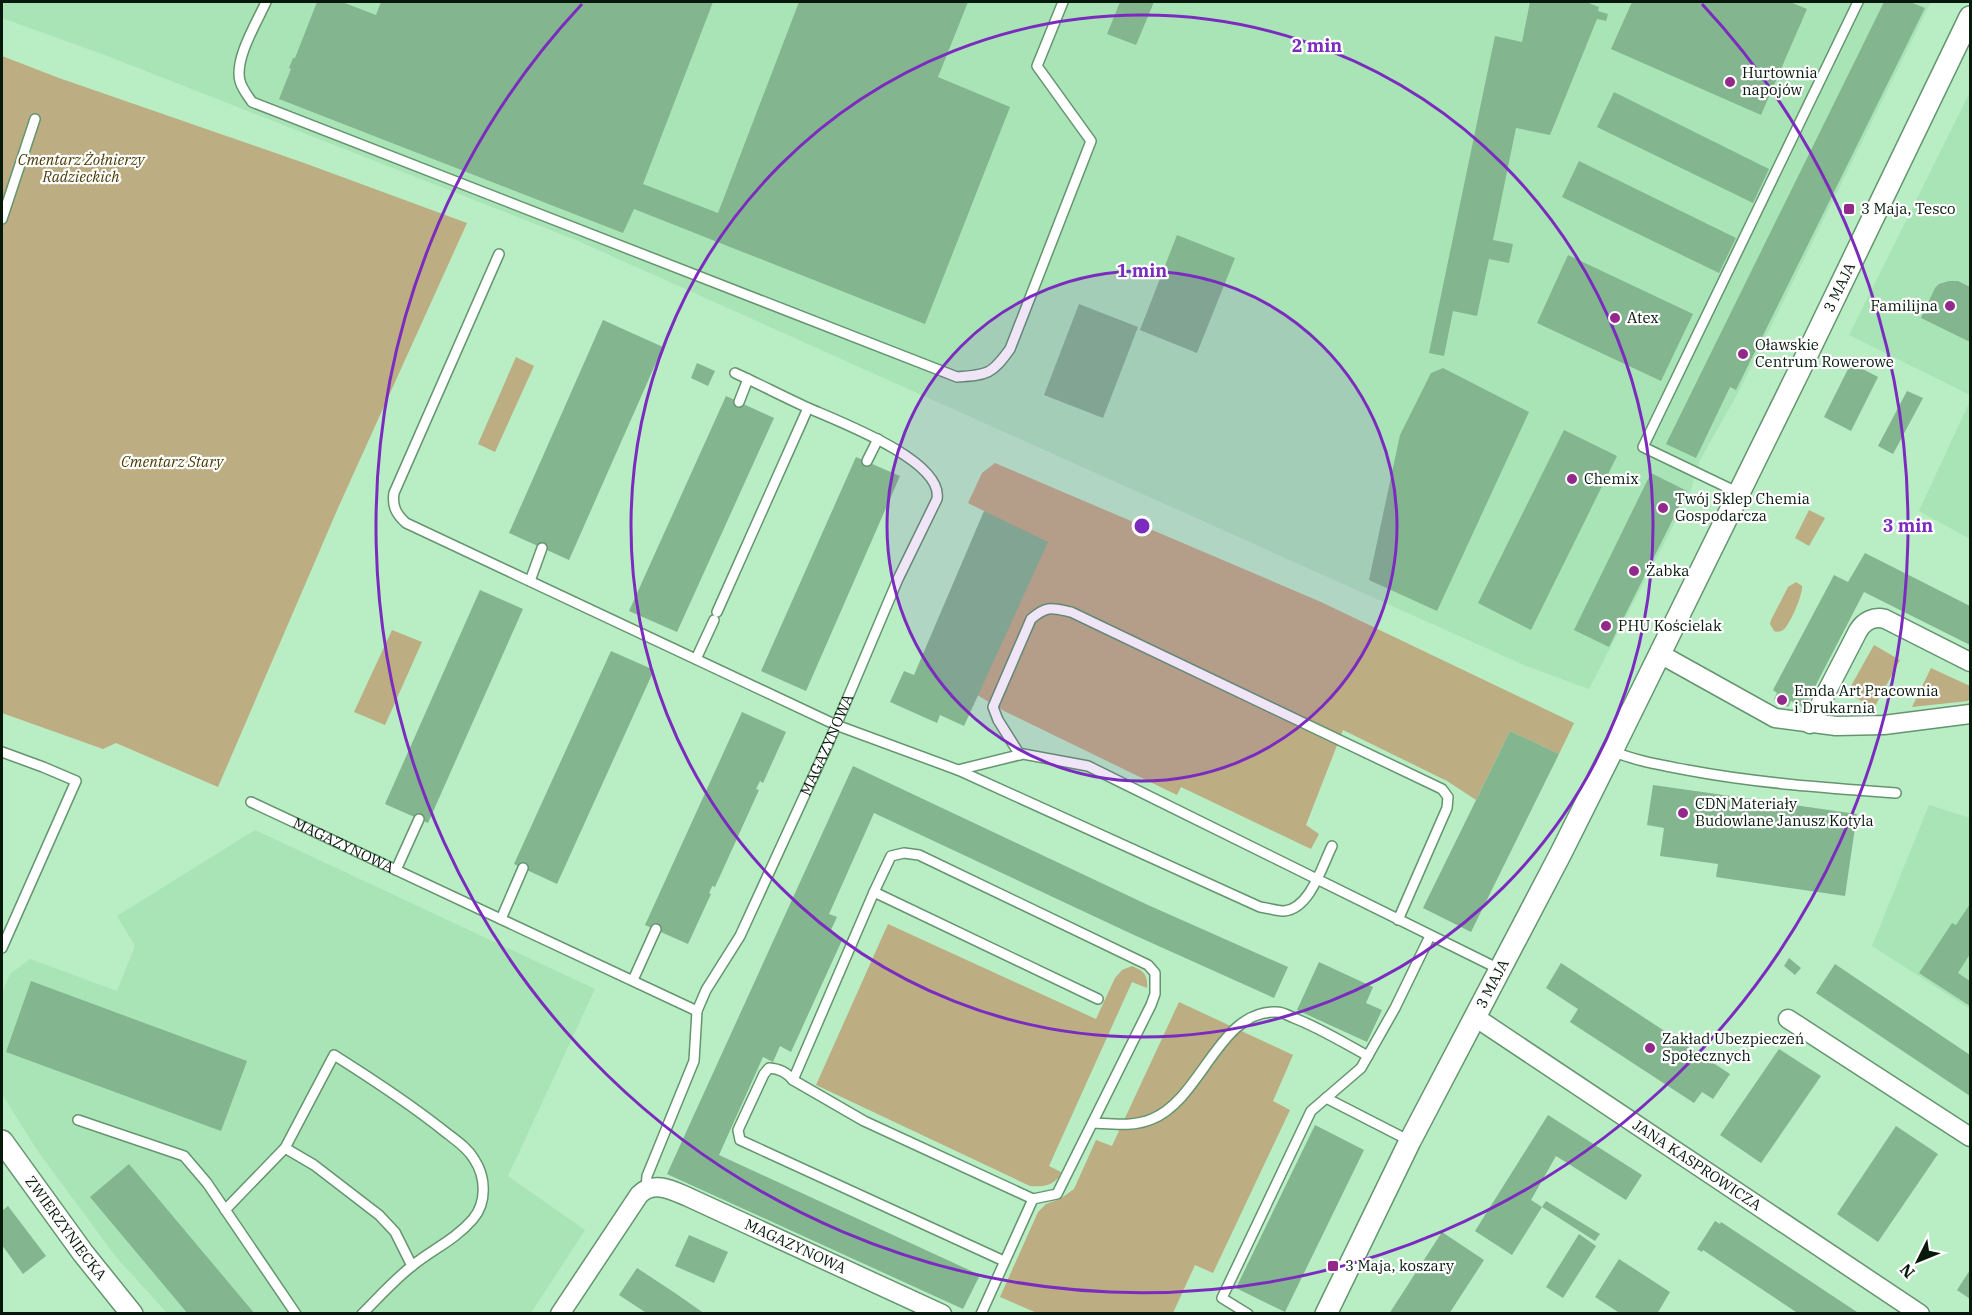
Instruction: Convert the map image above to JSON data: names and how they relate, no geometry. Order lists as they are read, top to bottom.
{
  "streets": {
    "street": [
      "3 MAJA",
      "MAGAZYNOWA",
      "JANA KASPROWICZA",
      "ZWIERZYNIECKA"
    ]
  },
  "crossings": [
    ["3 MAJA", "JANA KASPROWICZA"]
  ],
  "parks": ["Cmentarz Żołnierzy Radzieckich", "Cmentarz Stary"],
  "places": {
    "other": [
      "Hurtownia napojów",
      "Familijna",
      "Atex",
      "Oławskie Centrum Rowerowe",
      "Chemix",
      "Twój Sklep Chemia Gospodarcza",
      "Żabka",
      "PHU Kościelak",
      "Emda Art Pracownia i Drukarnia",
      "CDN Materiały Budowlane Janusz Kotyla",
      "Zakład Ubezpieczeń Społecznych"
    ],
    "transit": ["3 Maja, Tesco", "3 Maja, koszary"]
  },
  "north": "bottom left",
  "rings": ["2 min", "1 min", "3 min"]
}
